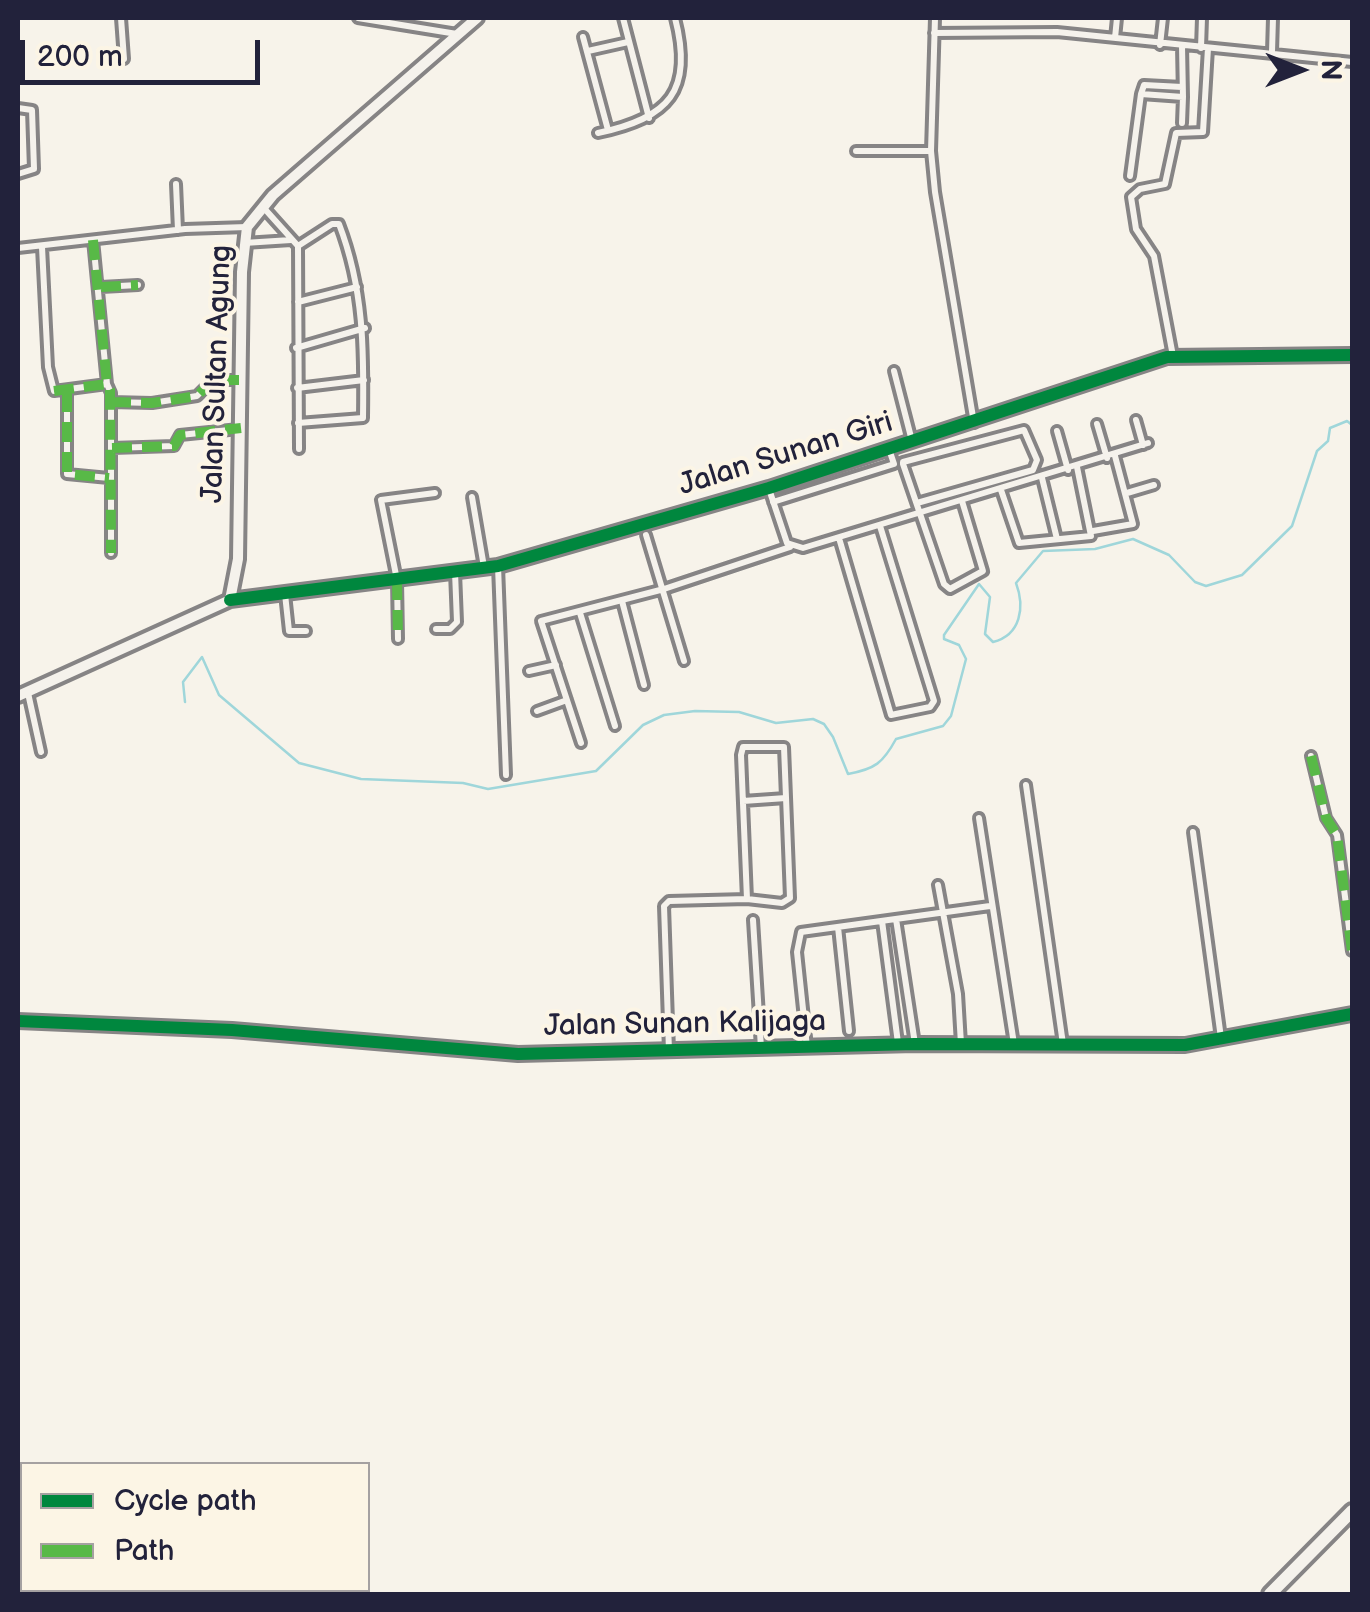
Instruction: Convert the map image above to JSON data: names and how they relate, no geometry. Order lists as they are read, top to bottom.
{
  "streets": {
    "street": ["Jalan Sultan Agung", "Jalan Sunan Giri", "Jalan Sunan Kalijaga"]
  },
  "crossings": [
    ["Jalan Sultan Agung", "Jalan Sunan Giri"]
  ],
  "legend": ["Cycle path", "Path"],
  "scale_bar": "200 m",
  "north": "right"
}
